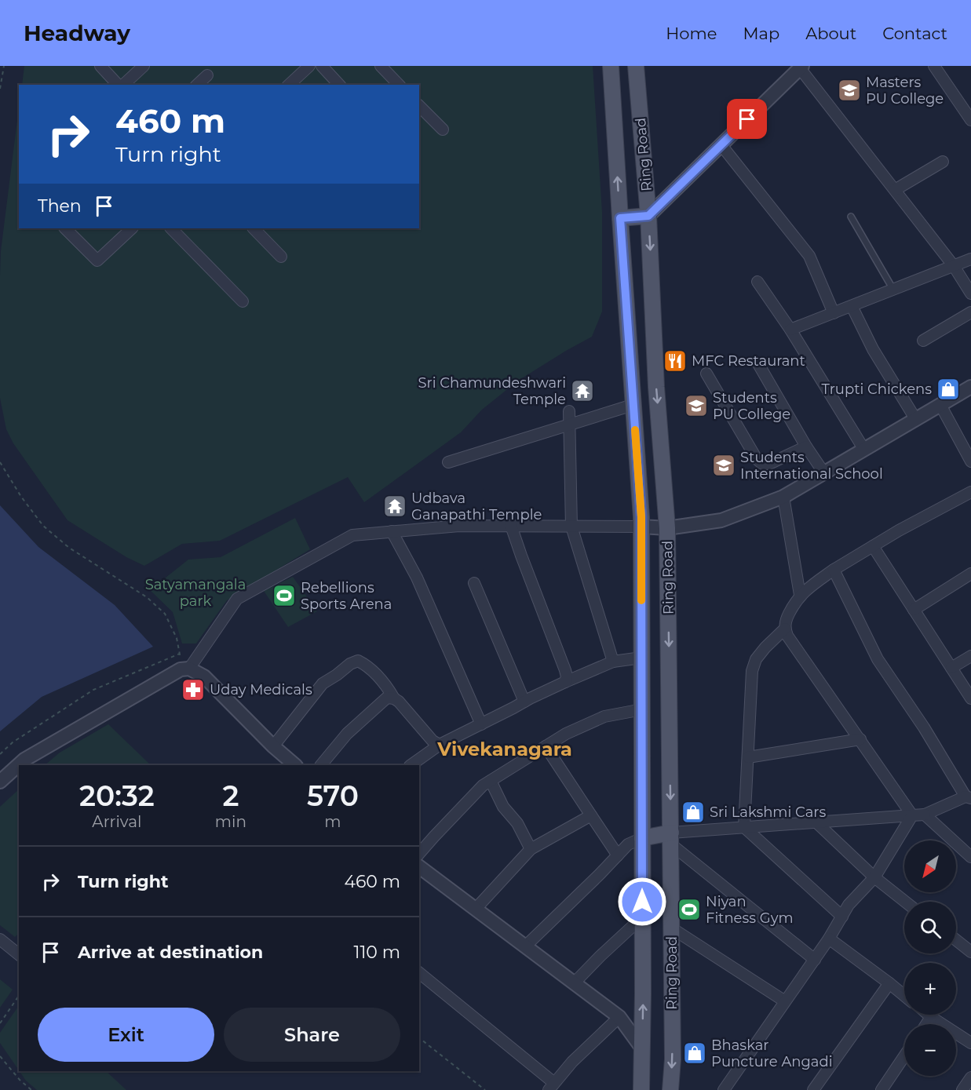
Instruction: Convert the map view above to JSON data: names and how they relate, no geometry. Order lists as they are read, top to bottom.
{
  "streets": {
    "main road": ["Ring Road"]
  },
  "districts": ["Vivekanagara"],
  "parks": ["Satyamangala park"],
  "places": {
    "school or university": ["Masters PU College", "Students PU College", "Students International School"],
    "restaurant": ["MFC Restaurant"],
    "shop": ["Trupti Chickens", "Sri Lakshmi Cars", "Bhaskar Puncture Angadi"],
    "temple": ["Sri Chamundeshwari Temple", "Udbava Ganapathi Temple"],
    "sports": ["Rebellions Sports Arena", "Niyan Fitness Gym"],
    "pharmacy": ["Uday Medicals"]
  },
  "north": "bottom left",
  "page": {
    "header": "Headway",
    "nav": [
      "Home",
      "Map",
      "About",
      "Contact"
    ],
    "turn": ["460 m", "Turn right"],
    "then": "Then",
    "eta": [
      "20:32",
      "Arrival",
      "2",
      "min",
      "570",
      "m"
    ],
    "map_buttons": ["+", "−"],
    "list": [
      {
        "name": "Turn right",
        "value": "460 m"
      },
      {
        "name": "Arrive at destination",
        "value": "110 m"
      }
    ],
    "buttons": ["Exit", "Share"]
  }
}
